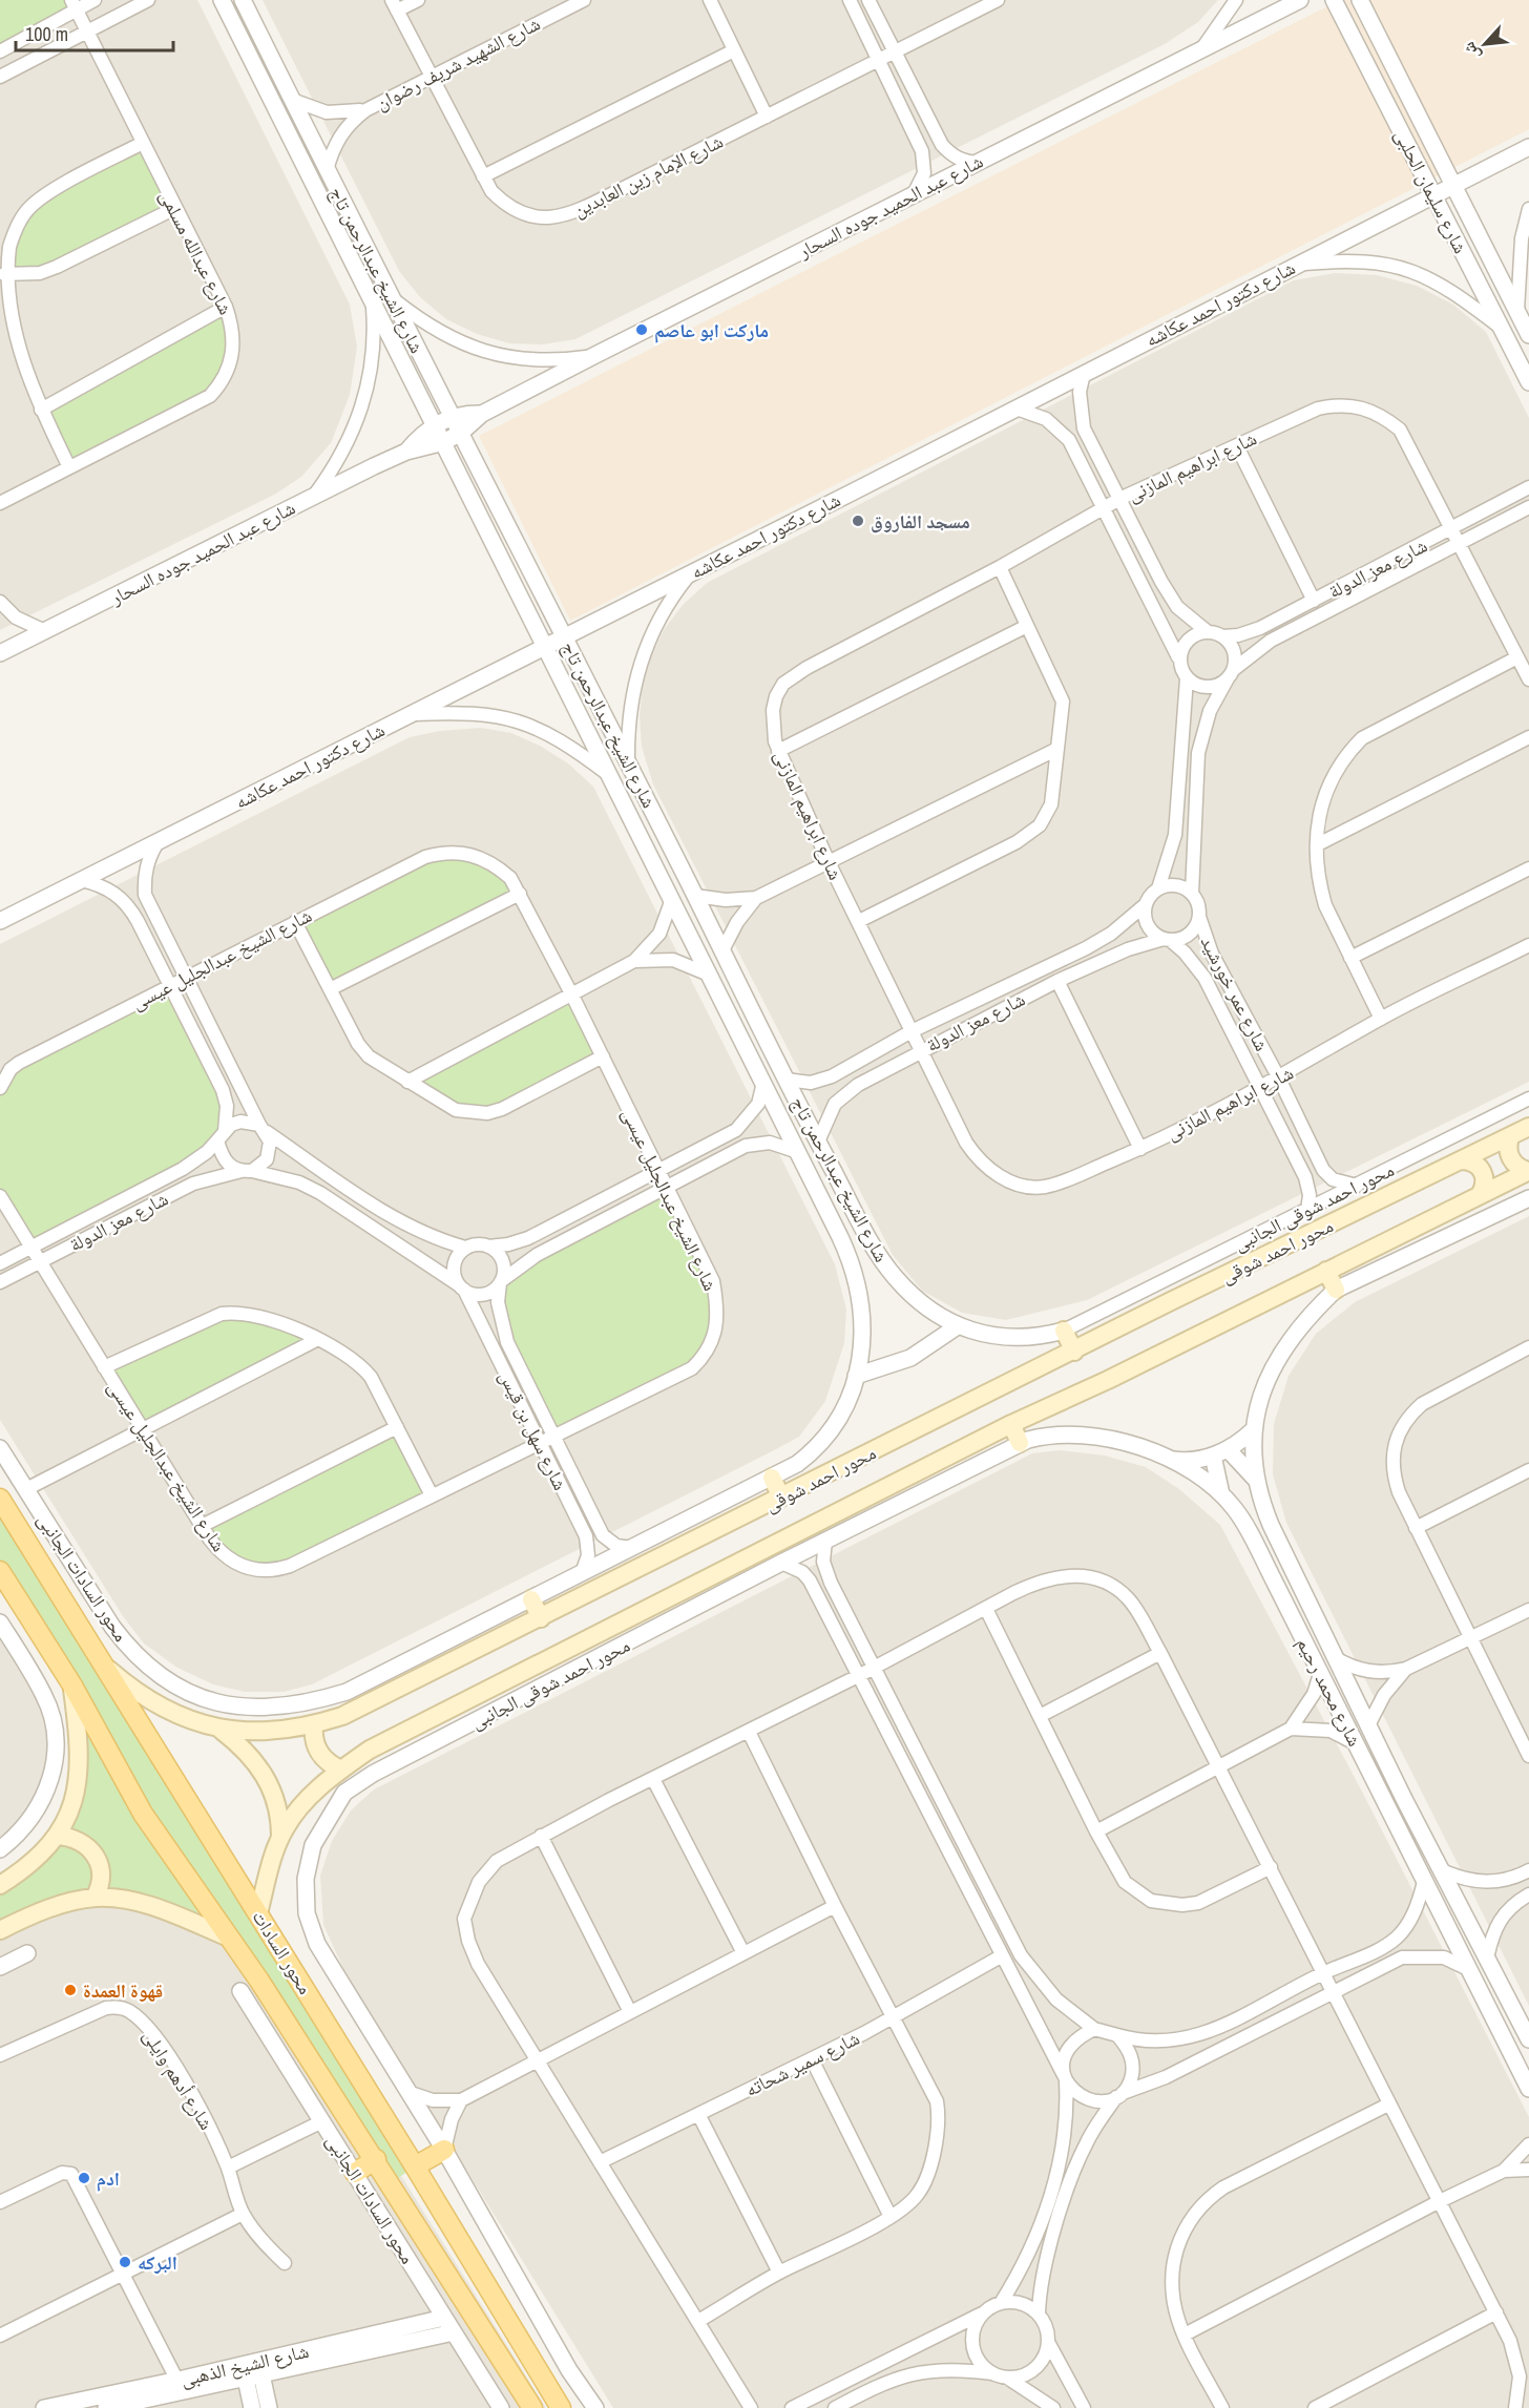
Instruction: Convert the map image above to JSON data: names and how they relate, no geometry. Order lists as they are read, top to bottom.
{
  "streets": {
    "main road": ["محور احمد شوقى", "محور السادات"],
    "street": [
      "شارع الشهيد شريف رضوان",
      "شارع الإمام زين العابدين",
      "شارع سليمان الحلبى",
      "شارع عبد الحميد جوده السحار",
      "شارع عبدالله مسلمى",
      "شارع الشيخ عبدالرحمن تاج",
      "شارع دكتور احمد عكاشه",
      "شارع ابراهيم المازنى",
      "شارع معز الدولة",
      "شارع الشيخ عبدالجليل عيسى",
      "شارع عمر خورشيد",
      "محور احمد شوقى الجانبى",
      "شارع سهل بن قيس",
      "محور السادات الجانبى",
      "شارع محمد رحيم",
      "شارع سمير شحاته",
      "شارع أدهم وايلى",
      "شارع الشيخ الذهبى"
    ]
  },
  "crossings": [
    ["شارع الشهيد شريف رضوان", "شارع الإمام زين العابدين"],
    ["شارع الشهيد شريف رضوان", "شارع الشيخ عبدالرحمن تاج"],
    ["شارع سليمان الحلبى", "شارع دكتور احمد عكاشه"],
    ["شارع عبد الحميد جوده السحار", "شارع الشيخ عبدالرحمن تاج"],
    ["شارع الشيخ عبدالرحمن تاج", "شارع دكتور احمد عكاشه"],
    ["شارع الشيخ عبدالرحمن تاج", "شارع معز الدولة"],
    ["شارع الشيخ عبدالرحمن تاج", "محور احمد شوقى الجانبى"],
    ["شارع ابراهيم المازنى", "شارع معز الدولة"],
    ["شارع ابراهيم المازنى", "شارع عمر خورشيد"],
    ["شارع معز الدولة", "شارع الشيخ عبدالجليل عيسى"],
    ["شارع معز الدولة", "شارع عمر خورشيد"],
    ["شارع معز الدولة", "شارع سهل بن قيس"],
    ["شارع الشيخ عبدالجليل عيسى", "شارع سهل بن قيس"],
    ["شارع عمر خورشيد", "محور احمد شوقى الجانبى"],
    ["محور احمد شوقى الجانبى", "شارع محمد رحيم"],
    ["محور احمد شوقى", "محور السادات"],
    ["محور السادات الجانبى", "شارع الشيخ الذهبى"]
  ],
  "places": [
    "ماركت ابو عاصم",
    "مسجد الفاروق",
    "قهوة العمدة",
    "ادم",
    "البركه"
  ],
  "scale_bar": "100 m",
  "north": "bottom left"
}
